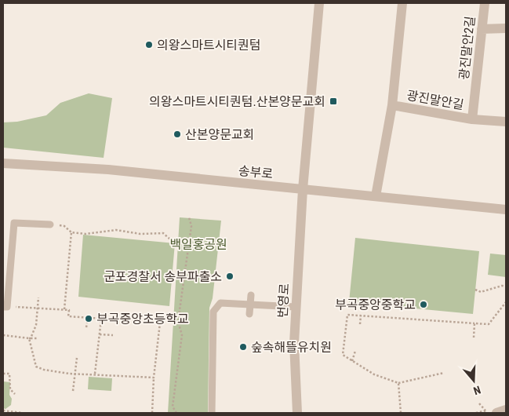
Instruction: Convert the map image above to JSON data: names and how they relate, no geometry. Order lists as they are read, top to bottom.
{
  "streets": {
    "street": [
      "광진말안2길",
      "광진말안길",
      "송부로",
      "번영로"
    ]
  },
  "crossings": [
    ["광진말안2길", "광진말안길"],
    ["송부로", "번영로"]
  ],
  "parks": ["백일홍공원"],
  "places": {
    "other": [
      "의왕스마트시티퀀텀",
      "산본양문교회",
      "군포경찰서 송부파출소",
      "부곡중앙중학교",
      "부곡중앙초등학교",
      "숲속해뜰유치원"
    ],
    "transit": ["의왕스마트시티퀀텀.산본양문교회"]
  },
  "north": "bottom"
}
